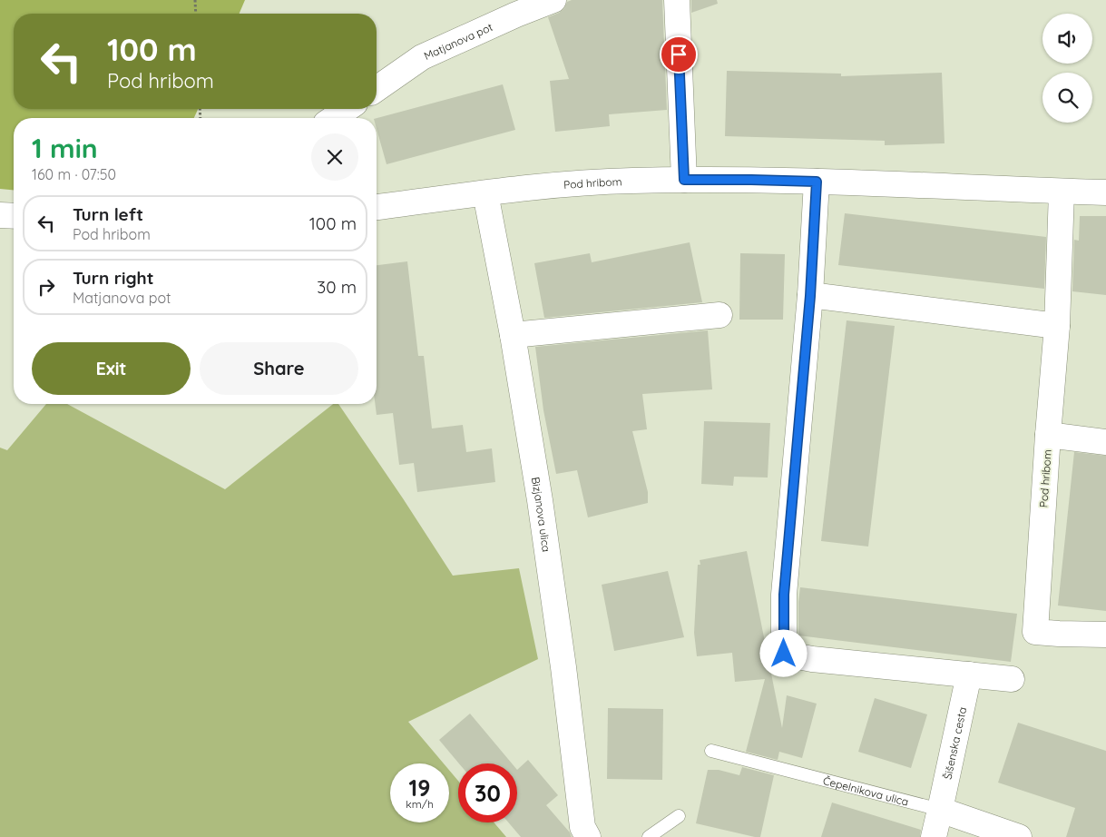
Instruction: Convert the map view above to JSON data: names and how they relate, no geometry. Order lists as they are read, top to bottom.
{
  "streets": {
    "street": [
      "Matjanova pot",
      "Pod hribom",
      "Bizjanova ulica",
      "Šišenska cesta",
      "Čepelnikova ulica"
    ]
  },
  "crossings": [
    ["Pod hribom", "Bizjanova ulica"],
    ["Šišenska cesta", "Čepelnikova ulica"]
  ],
  "page": {
    "turn": ["100 m", "Pod hribom"],
    "heading": ["1 min", "160 m · 07:50"],
    "list": [
      {
        "name": "Turn left",
        "note": "Pod hribom",
        "value": "100 m"
      },
      {
        "name": "Turn right",
        "note": "Matjanova pot",
        "value": "30 m"
      }
    ],
    "buttons": ["Exit", "Share"],
    "speed": "19 km/h",
    "limit": "30"
  }
}
